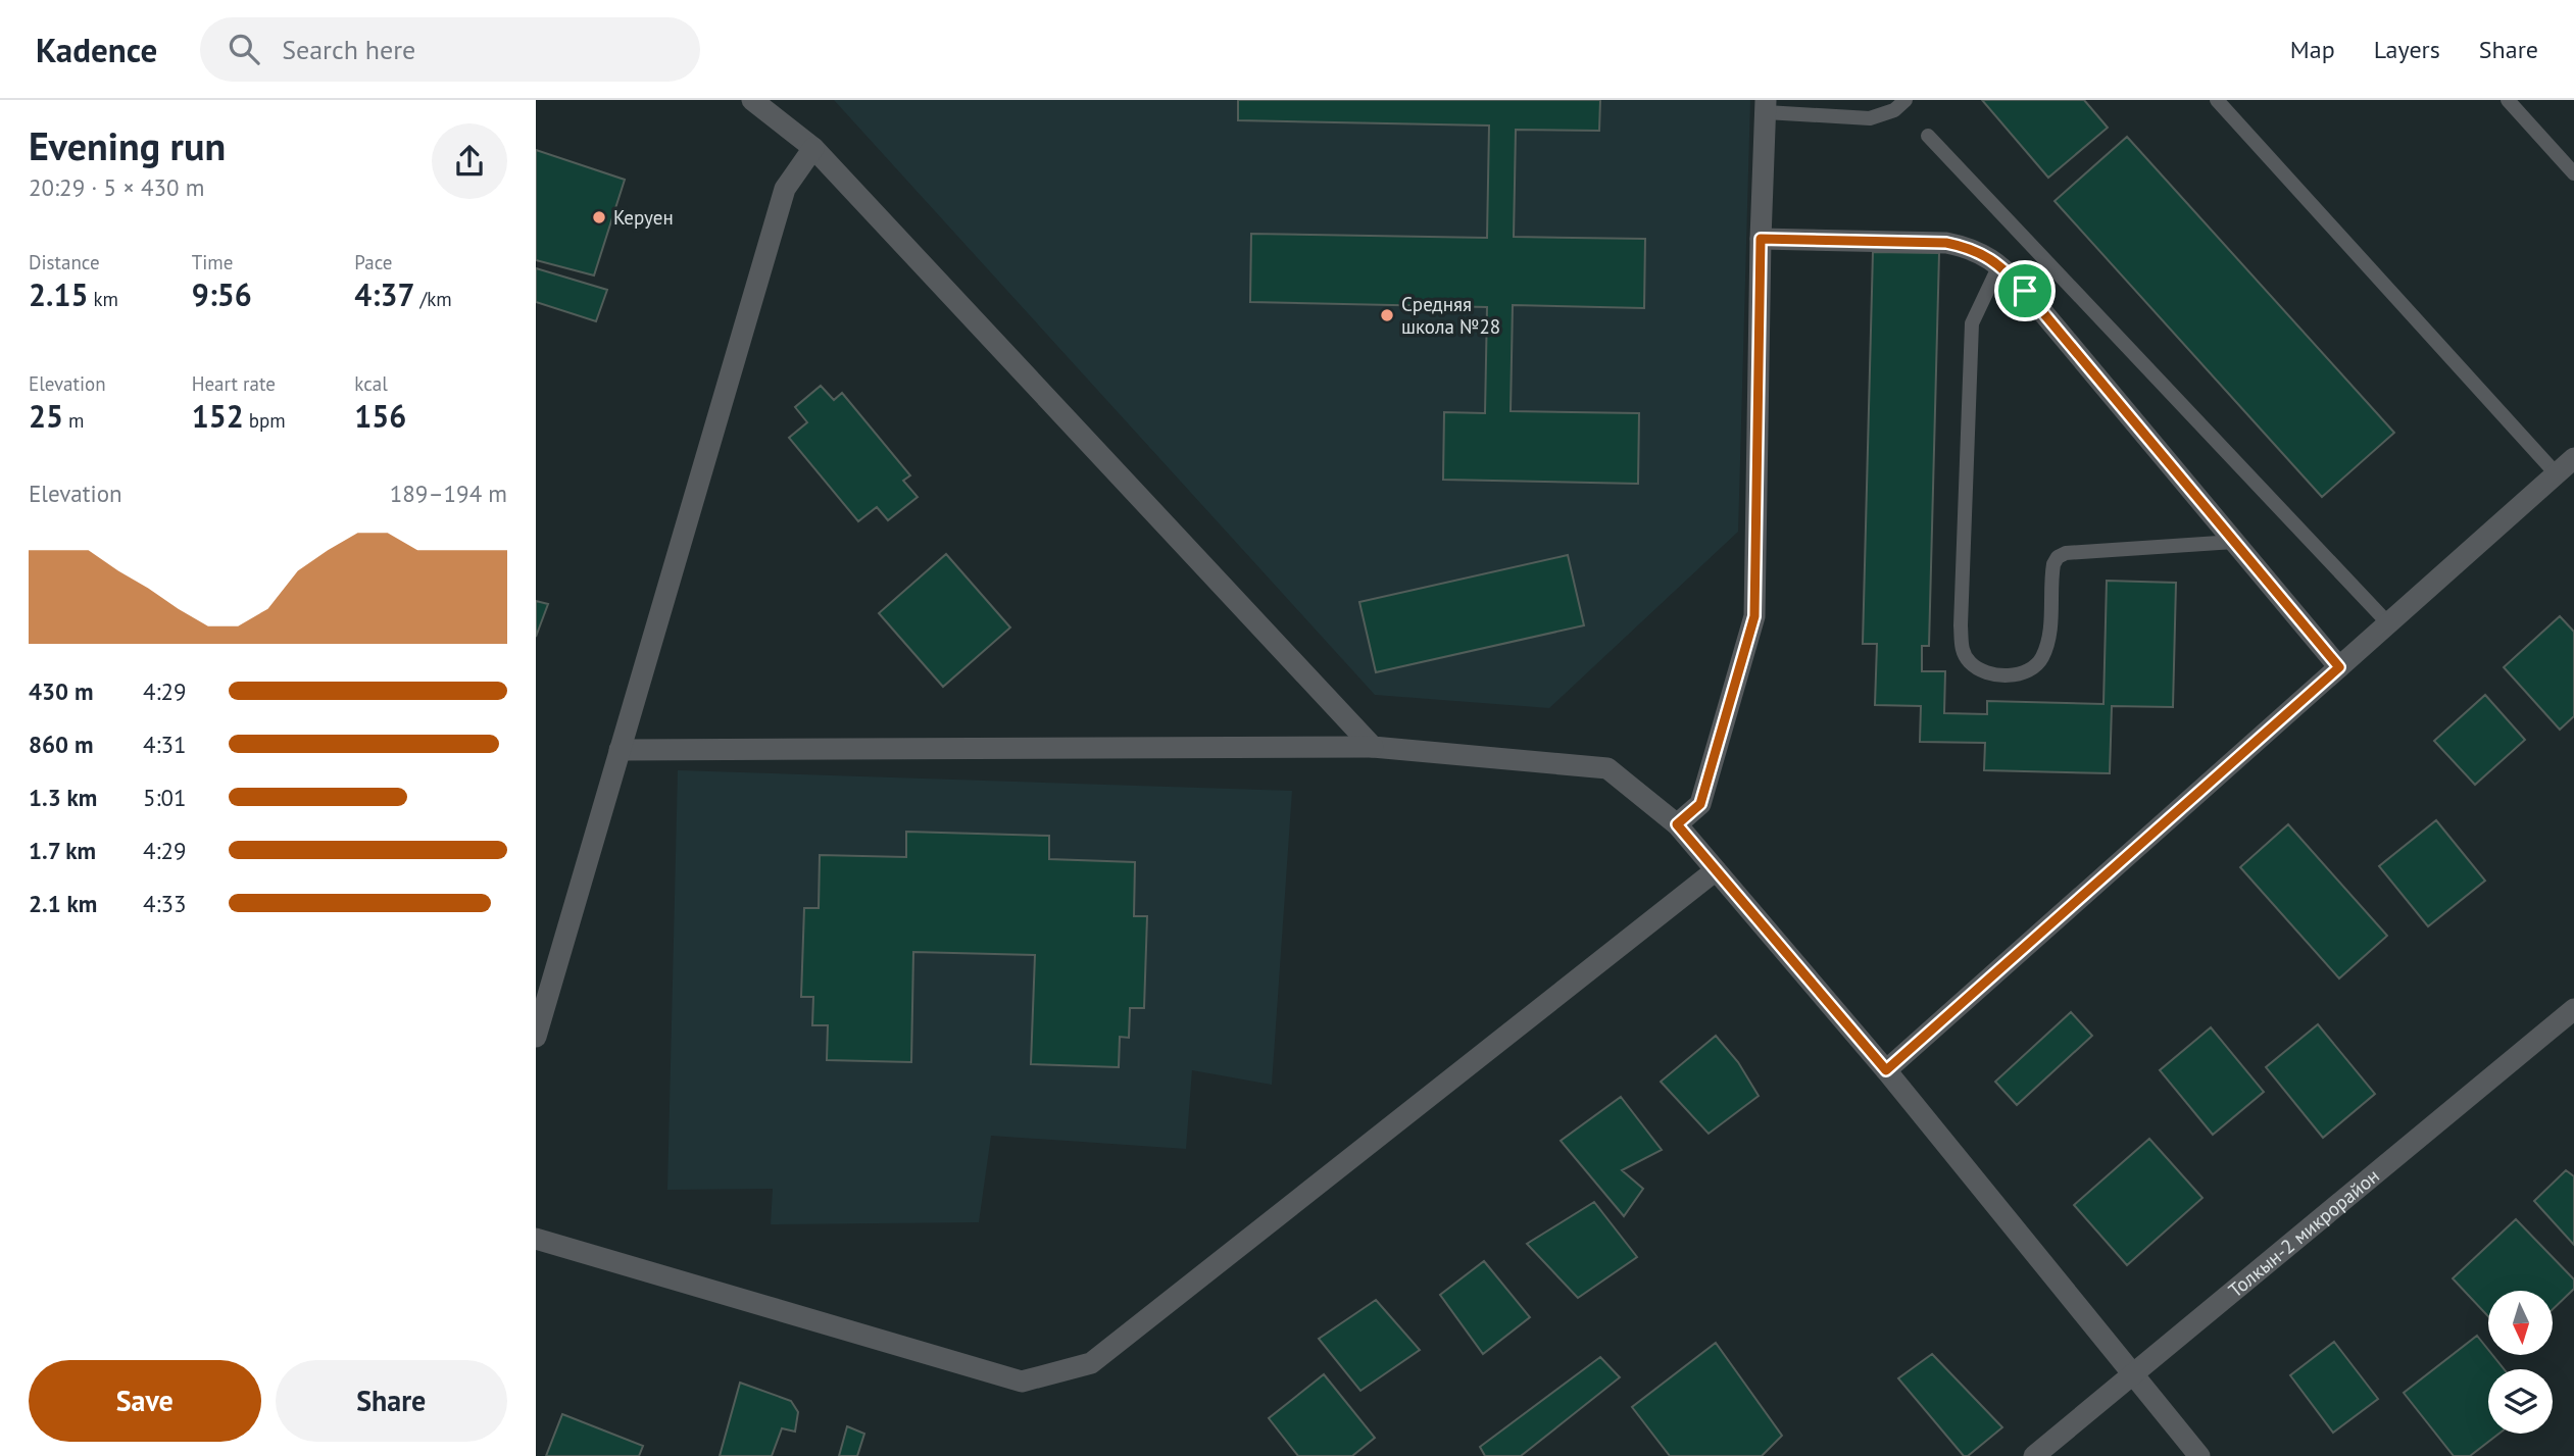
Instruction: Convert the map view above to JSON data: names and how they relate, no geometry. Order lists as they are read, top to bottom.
{
  "streets": {
    "street": ["Толкын-2 микрорайон"]
  },
  "places": ["Керуен", "Средняя школа №28"],
  "north": "bottom",
  "page": {
    "header": "Kadence",
    "search": "Search here",
    "nav": ["Map", "Layers", "Share"],
    "heading": ["Evening run", "20:29 · 5 × 430 m"],
    "stats": [
      ["Distance", "2.15 km"],
      ["Time", "9:56"],
      ["Pace", "4:37 /km"],
      ["Elevation", "25 m"],
      ["Heart rate", "152 bpm"],
      ["kcal", "156"]
    ],
    "chart": ["Elevation", "189–194 m"],
    "list": [
      {
        "name": "430 m",
        "note": "4:29"
      },
      {
        "name": "860 m",
        "note": "4:31"
      },
      {
        "name": "1.3 km",
        "note": "5:01"
      },
      {
        "name": "1.7 km",
        "note": "4:29"
      },
      {
        "name": "2.1 km",
        "note": "4:33"
      }
    ],
    "buttons": ["Save", "Share"]
  }
}
